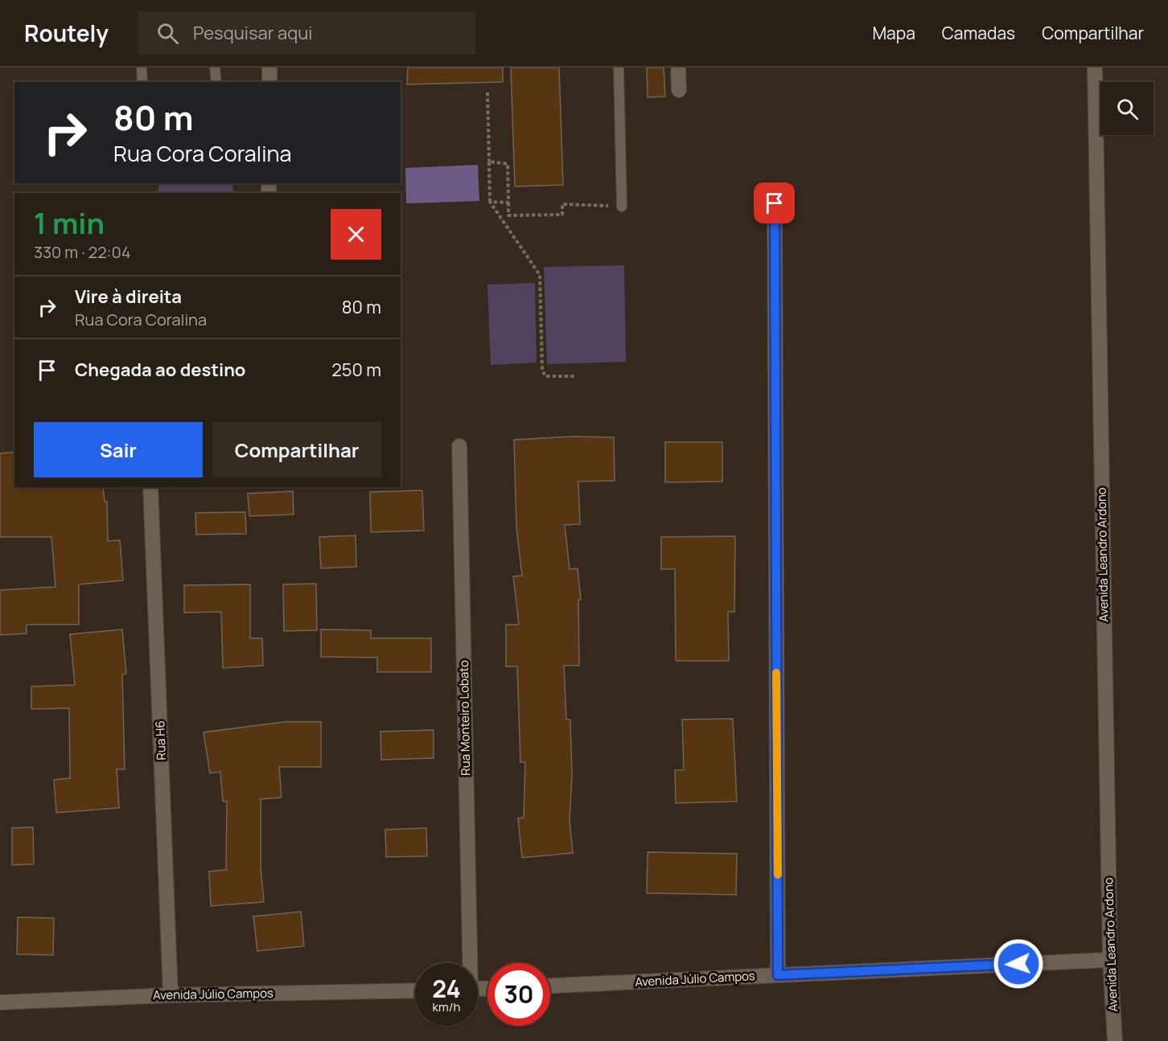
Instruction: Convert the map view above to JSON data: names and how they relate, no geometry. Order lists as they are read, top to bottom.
{
  "streets": {
    "street": [
      "Avenida Leandro Ardono",
      "Rua Monteiro Lobato",
      "Rua H6",
      "Avenida Júlio Campos"
    ]
  },
  "crossings": [
    ["Avenida Leandro Ardono", "Avenida Júlio Campos"],
    ["Rua H6", "Avenida Júlio Campos"]
  ],
  "page": {
    "header": "Routely",
    "search": "Pesquisar aqui",
    "nav": ["Mapa", "Camadas", "Compartilhar"],
    "turn": ["80 m", "Rua Cora Coralina"],
    "heading": ["1 min", "330 m · 22:04"],
    "list": [
      {
        "name": "Vire à direita",
        "note": "Rua Cora Coralina",
        "value": "80 m"
      },
      {
        "name": "Chegada ao destino",
        "value": "250 m"
      }
    ],
    "buttons": ["Sair", "Compartilhar"],
    "speed": "24 km/h",
    "limit": "30"
  }
}
